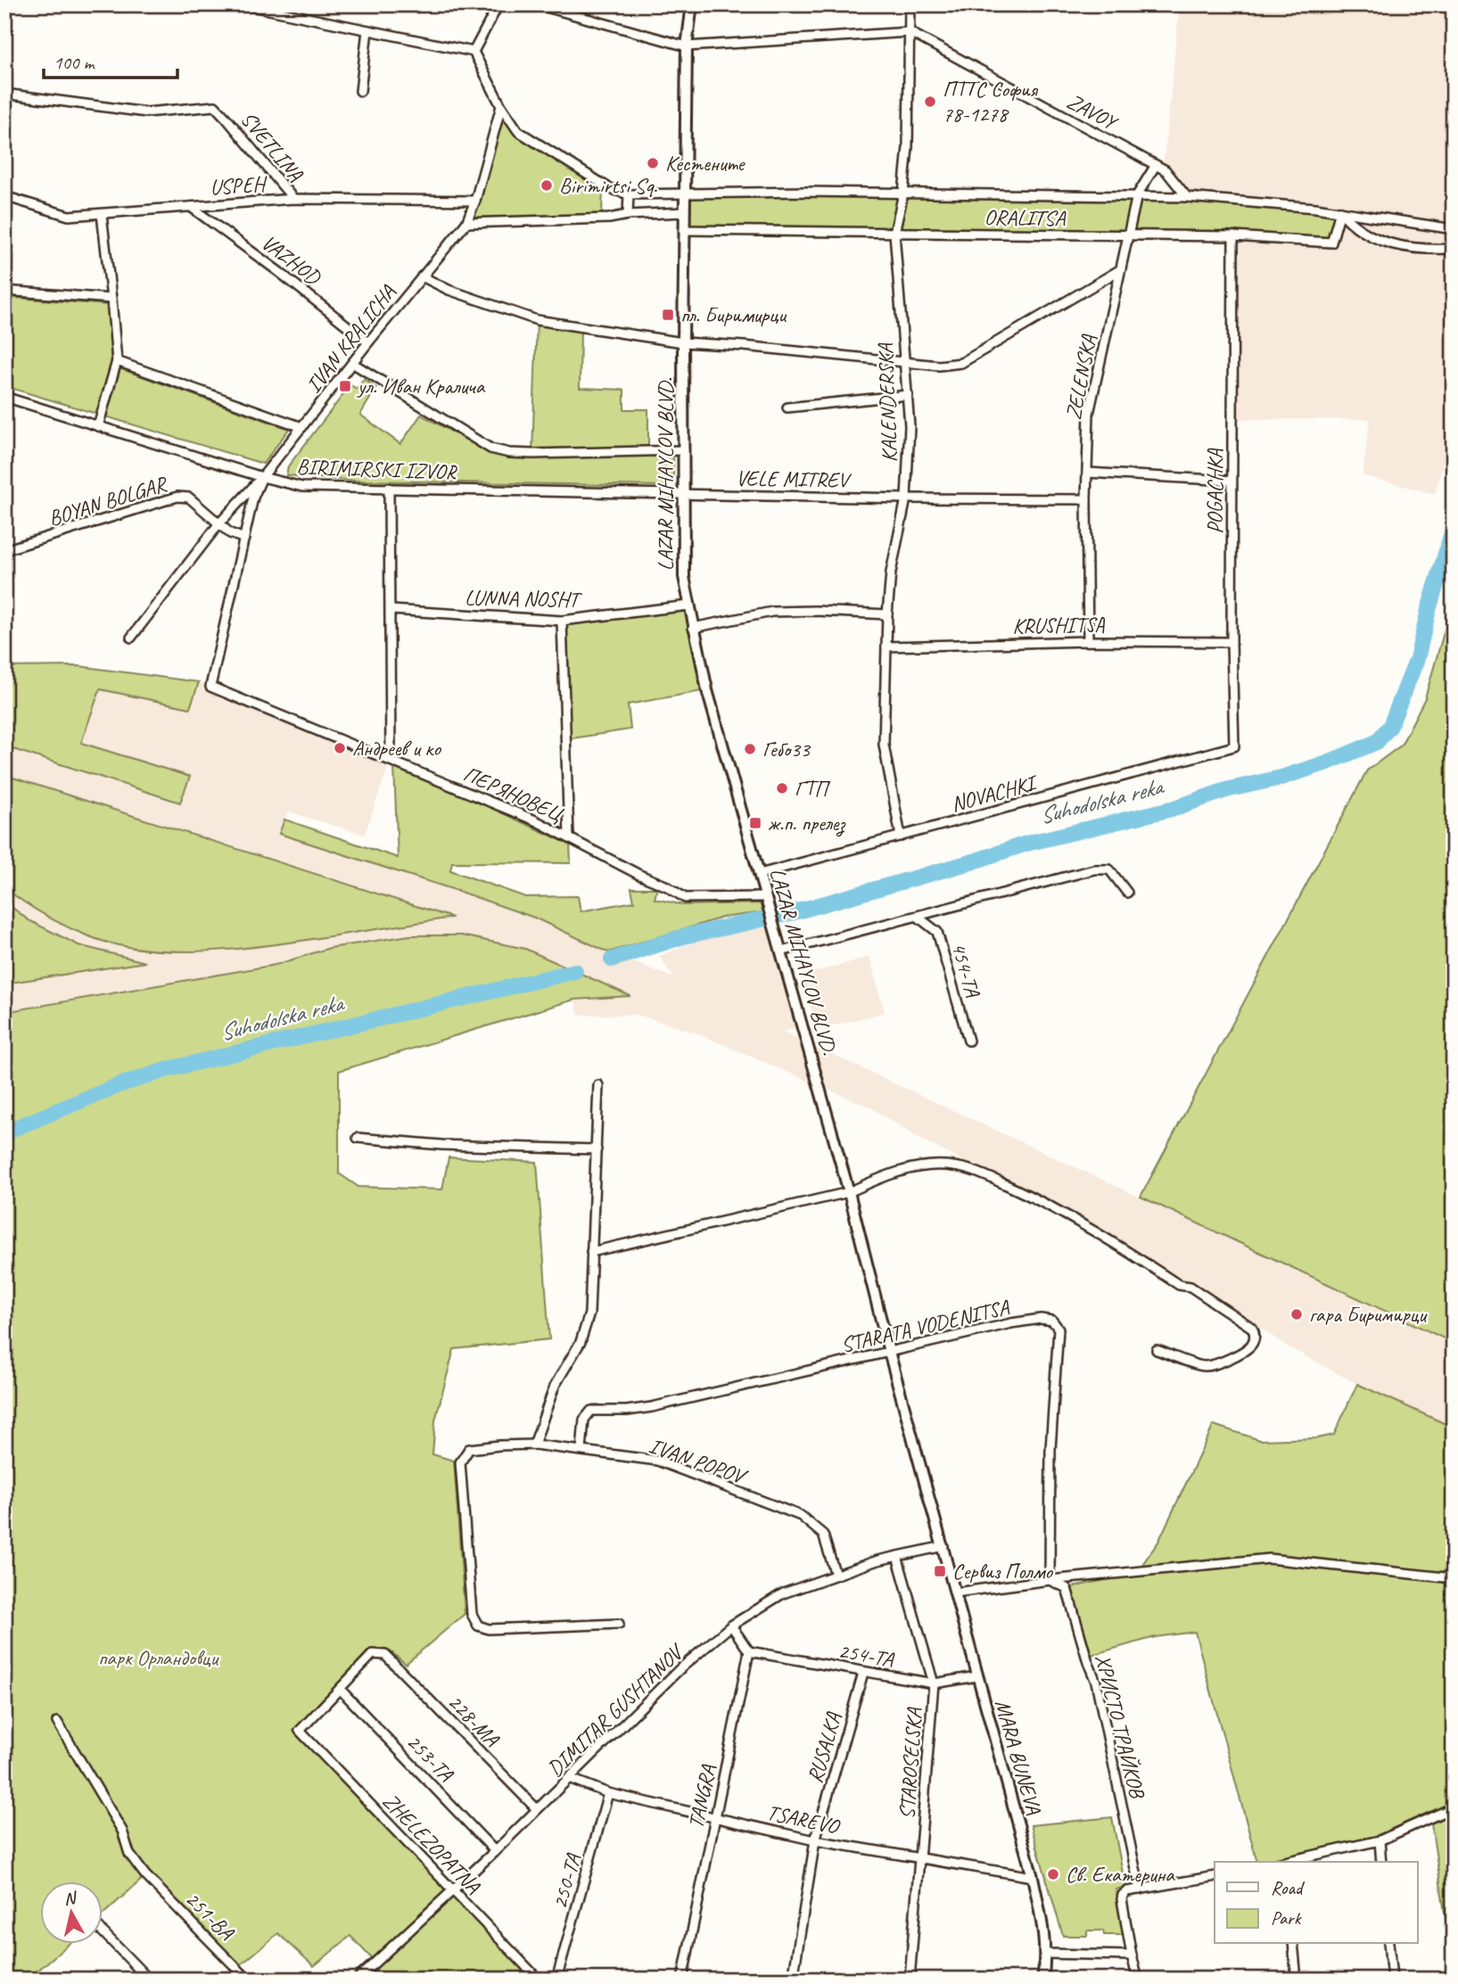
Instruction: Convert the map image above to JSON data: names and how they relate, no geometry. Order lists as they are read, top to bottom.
{
  "streets": {
    "street": [
      "ZAVOY",
      "SVETLINA",
      "USPEH",
      "ORALITSA",
      "VAZHOD",
      "IVAN KRALICHA",
      "ZELENSKA",
      "KALENDERSKA",
      "BIRIMIRSKI IZVOR",
      "LAZAR MIHAYLOV BLVD.",
      "VELE MITREV",
      "POGACHKA",
      "BOYAN BOLGAR",
      "LUNNA NOSHT",
      "KRUSHITSA",
      "ПЕРЯНОВЕЦ",
      "NOVACHKI",
      "454-ТА",
      "STARATA VODENITSA",
      "IVAN POPOV",
      "254-ТА",
      "DIMITAR GUSHTANOV",
      "228-МА",
      "ХРИСТО ТРАЙКОВ",
      "RUSALKA",
      "MARA BUNEVA",
      "253-ТА",
      "STAROSELSKA",
      "TANGRA",
      "TSAREVO",
      "ZHELEZOPATNA",
      "250-ТА",
      "251-ВА"
    ]
  },
  "crossings": [
    ["ZAVOY", "ORALITSA"],
    ["ZAVOY", "ZELENSKA"],
    ["ZAVOY", "KALENDERSKA"],
    ["SVETLINA", "USPEH"],
    ["USPEH", "VAZHOD"],
    ["USPEH", "IVAN KRALICHA"],
    ["ORALITSA", "ZELENSKA"],
    ["ORALITSA", "KALENDERSKA"],
    ["ORALITSA", "LAZAR MIHAYLOV BLVD."],
    ["ORALITSA", "POGACHKA"],
    ["VAZHOD", "IVAN KRALICHA"],
    ["IVAN KRALICHA", "BIRIMIRSKI IZVOR"],
    ["IVAN KRALICHA", "BOYAN BOLGAR"],
    ["IVAN KRALICHA", "ПЕРЯНОВЕЦ"],
    ["ZELENSKA", "VELE MITREV"],
    ["ZELENSKA", "KRUSHITSA"],
    ["KALENDERSKA", "VELE MITREV"],
    ["KALENDERSKA", "KRUSHITSA"],
    ["KALENDERSKA", "NOVACHKI"],
    ["BIRIMIRSKI IZVOR", "LAZAR MIHAYLOV BLVD."],
    ["BIRIMIRSKI IZVOR", "VELE MITREV"],
    ["LAZAR MIHAYLOV BLVD.", "VELE MITREV"],
    ["LAZAR MIHAYLOV BLVD.", "LUNNA NOSHT"],
    ["LAZAR MIHAYLOV BLVD.", "ПЕРЯНОВЕЦ"],
    ["LAZAR MIHAYLOV BLVD.", "NOVACHKI"],
    ["LAZAR MIHAYLOV BLVD.", "STARATA VODENITSA"],
    ["LAZAR MIHAYLOV BLVD.", "DIMITAR GUSHTANOV"],
    ["LAZAR MIHAYLOV BLVD.", "MARA BUNEVA"],
    ["POGACHKA", "KRUSHITSA"],
    ["POGACHKA", "NOVACHKI"],
    ["STARATA VODENITSA", "IVAN POPOV"],
    ["STARATA VODENITSA", "ХРИСТО ТРАЙКОВ"],
    ["IVAN POPOV", "DIMITAR GUSHTANOV"],
    ["254-ТА", "RUSALKA"],
    ["254-ТА", "MARA BUNEVA"],
    ["254-ТА", "STAROSELSKA"],
    ["254-ТА", "TANGRA"],
    ["DIMITAR GUSHTANOV", "228-МА"],
    ["DIMITAR GUSHTANOV", "MARA BUNEVA"],
    ["DIMITAR GUSHTANOV", "253-ТА"],
    ["DIMITAR GUSHTANOV", "STAROSELSKA"],
    ["DIMITAR GUSHTANOV", "TSAREVO"],
    ["DIMITAR GUSHTANOV", "ZHELEZOPATNA"],
    ["228-МА", "253-ТА"],
    ["228-МА", "ZHELEZOPATNA"],
    ["RUSALKA", "TSAREVO"],
    ["MARA BUNEVA", "TSAREVO"],
    ["253-ТА", "ZHELEZOPATNA"],
    ["STAROSELSKA", "TSAREVO"],
    ["TANGRA", "TSAREVO"],
    ["TSAREVO", "250-ТА"]
  ],
  "water": ["Suhodolska reka"],
  "parks": ["парк Орландовци"],
  "places": {
    "other": [
      "ПТТС София 78-1278",
      "Кестените",
      "Birimirtsi Sq.",
      "Андреев и ко",
      "Гебо33",
      "ГТП",
      "гара Биримирци",
      "Св. Екатерина"
    ],
    "transit": [
      "пл. Биримирци",
      "ул. Иван Кралича",
      "ж.п. прелез",
      "Сервиз Полмо"
    ]
  },
  "legend": ["Road", "Park"],
  "scale_bar": "100 m",
  "north": "top"
}
